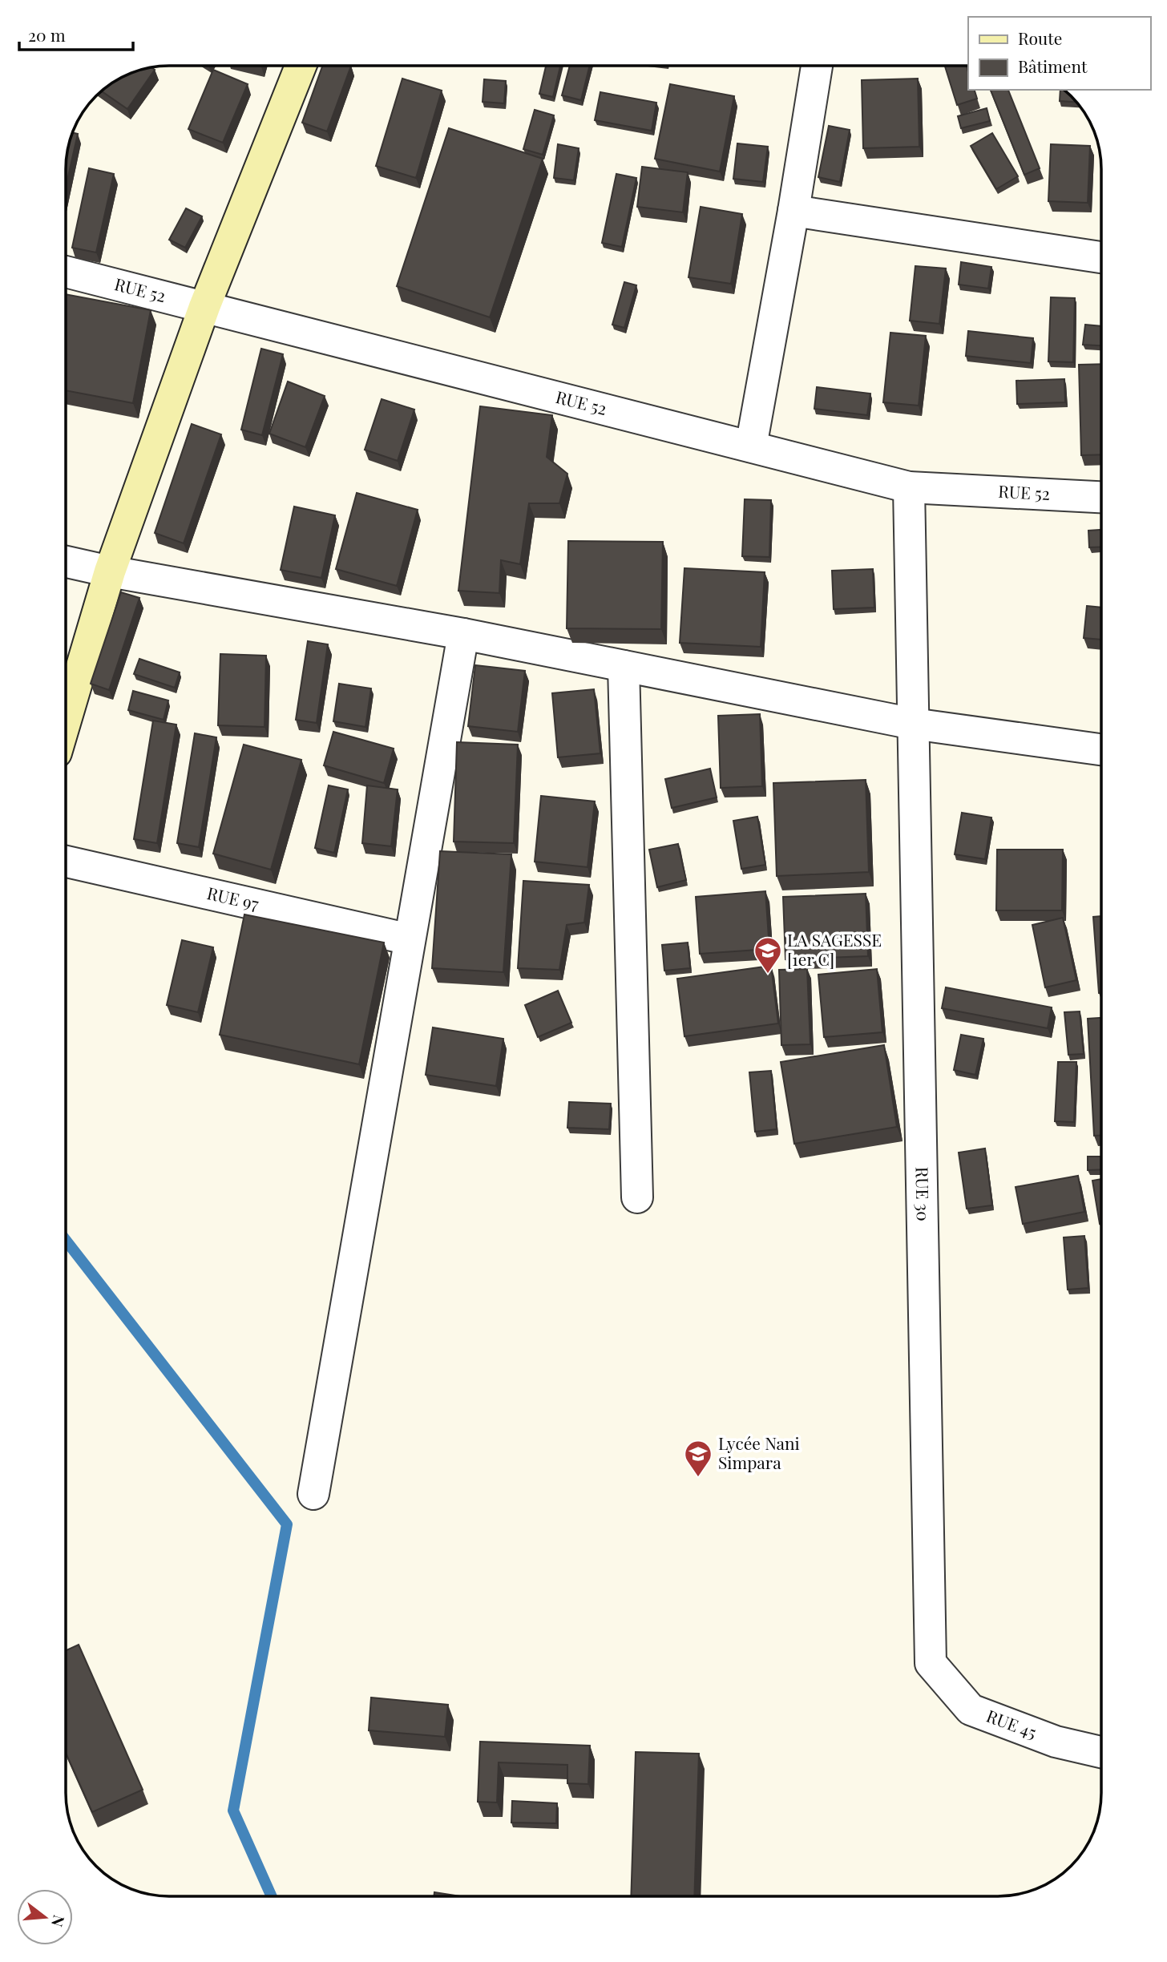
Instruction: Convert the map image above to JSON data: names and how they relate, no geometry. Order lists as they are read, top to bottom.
{
  "streets": {
    "street": [
      "RUE 52",
      "RUE 97",
      "RUE 30",
      "RUE 45"
    ]
  },
  "crossings": [
    ["RUE 52", "RUE 30"],
    ["RUE 30", "RUE 45"]
  ],
  "places": {
    "school or university": ["LA SAGESSE [1er C]", "Lycée Nani Simpara"]
  },
  "legend": ["Route", "Bâtiment"],
  "scale_bar": "20 m",
  "north": "right"
}
